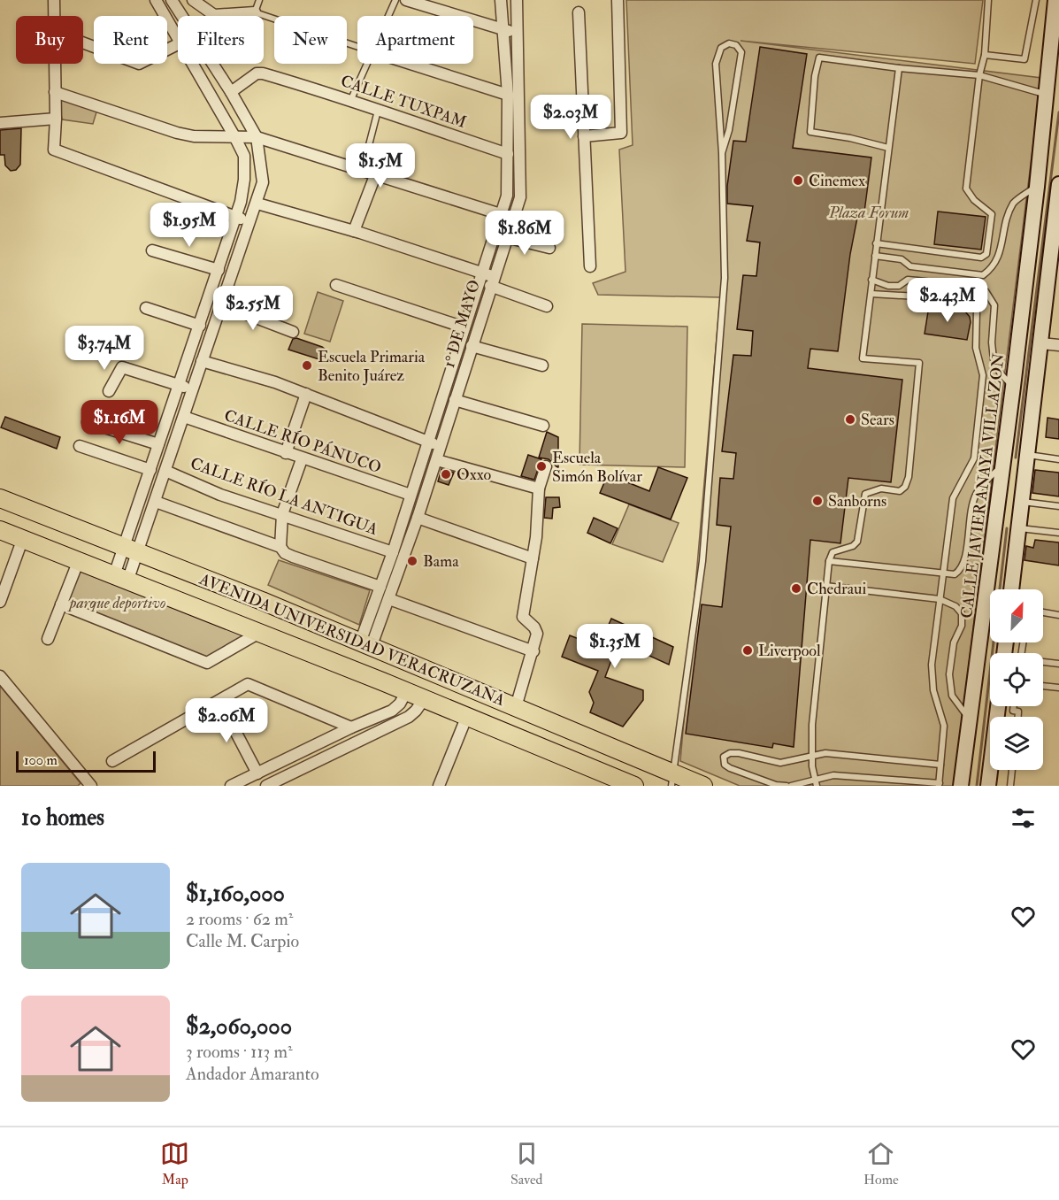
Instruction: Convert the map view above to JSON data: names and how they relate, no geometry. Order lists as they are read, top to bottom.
{
  "streets": {
    "main road": ["AVENIDA UNIVERSIDAD VERACRUZANA"],
    "street": [
      "CALLE TUXPAM",
      "1° DE MAYO",
      "CALLE RÍO PÁNUCO",
      "CALLE JAVIER ANAYA VILLAZON",
      "CALLE RÍO LA ANTIGUA"
    ]
  },
  "crossings": [
    ["CALLE TUXPAM", "1° DE MAYO"],
    ["1° DE MAYO", "CALLE RÍO PÁNUCO"],
    ["1° DE MAYO", "CALLE RÍO LA ANTIGUA"],
    ["1° DE MAYO", "AVENIDA UNIVERSIDAD VERACRUZANA"]
  ],
  "parks": ["Plaza Forum", "parque deportivo"],
  "places": [
    "Cinemex",
    "Escuela Primaria Benito Juárez",
    "Sears",
    "Escuela Simón Bolívar",
    "Oxxo",
    "Sanborns",
    "Bama",
    "Chedraui",
    "Liverpool"
  ],
  "scale_bar": "100 m",
  "north": "top right",
  "page": {
    "chip": [
      "Buy",
      "Rent",
      "Filters",
      "New",
      "Apartment"
    ],
    "price": [
      "$2.03M",
      "$1.5M",
      "$1.95M",
      "$1.86M",
      "$2.43M",
      "$2.55M",
      "$3.74M",
      "$1.16M",
      "$1.35M",
      "$2.06M"
    ],
    "scale": "100 m",
    "heading": "10 homes",
    "list": [
      {
        "name": "$1,160,000",
        "note": "2 rooms · 62 m² · Calle M. Carpio"
      },
      {
        "name": "$2,060,000",
        "note": "3 rooms · 113 m² · Andador Amaranto"
      }
    ],
    "tabs": ["Map", "Saved", "Home"]
  }
}
